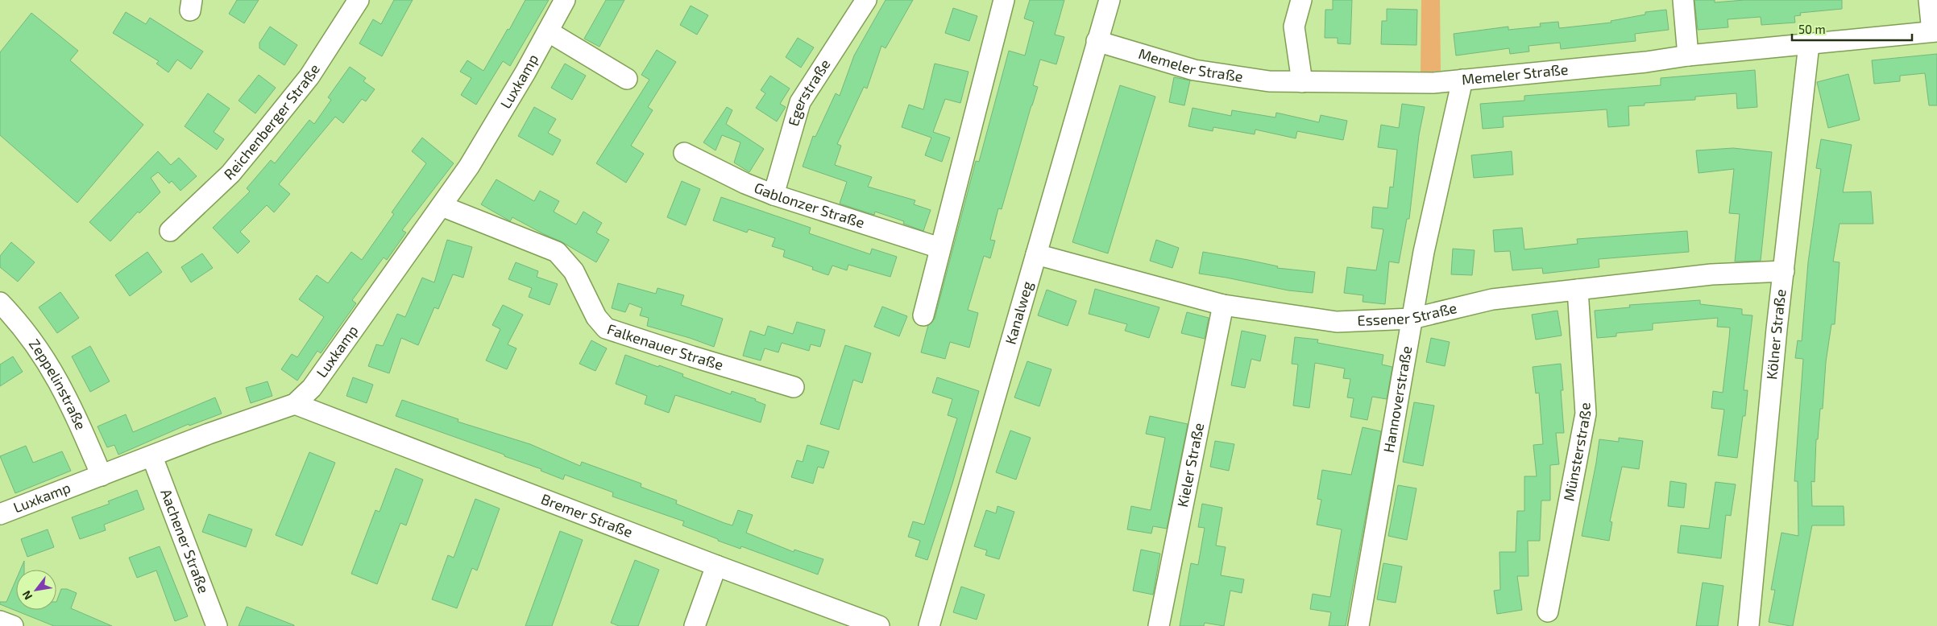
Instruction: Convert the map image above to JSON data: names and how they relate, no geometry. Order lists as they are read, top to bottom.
{
  "streets": {
    "street": [
      "Memeler Straße",
      "Luxkamp",
      "Egerstraße",
      "Reichenberger Straße",
      "Gablonzer Straße",
      "Kanalweg",
      "Essener Straße",
      "Kölner Straße",
      "Falkenauer Straße",
      "Zeppelinstraße",
      "Hannoverstraße",
      "Münsterstraße",
      "Kieler Straße",
      "Bremer Straße",
      "Aachener Straße"
    ]
  },
  "crossings": [
    ["Memeler Straße", "Kanalweg"],
    ["Memeler Straße", "Kölner Straße"],
    ["Memeler Straße", "Hannoverstraße"],
    ["Luxkamp", "Falkenauer Straße"],
    ["Luxkamp", "Zeppelinstraße"],
    ["Luxkamp", "Bremer Straße"],
    ["Luxkamp", "Aachener Straße"],
    ["Egerstraße", "Gablonzer Straße"],
    ["Kanalweg", "Essener Straße"],
    ["Essener Straße", "Kölner Straße"],
    ["Essener Straße", "Hannoverstraße"],
    ["Essener Straße", "Münsterstraße"],
    ["Essener Straße", "Kieler Straße"]
  ],
  "scale_bar": "50 m",
  "north": "bottom left"
}
